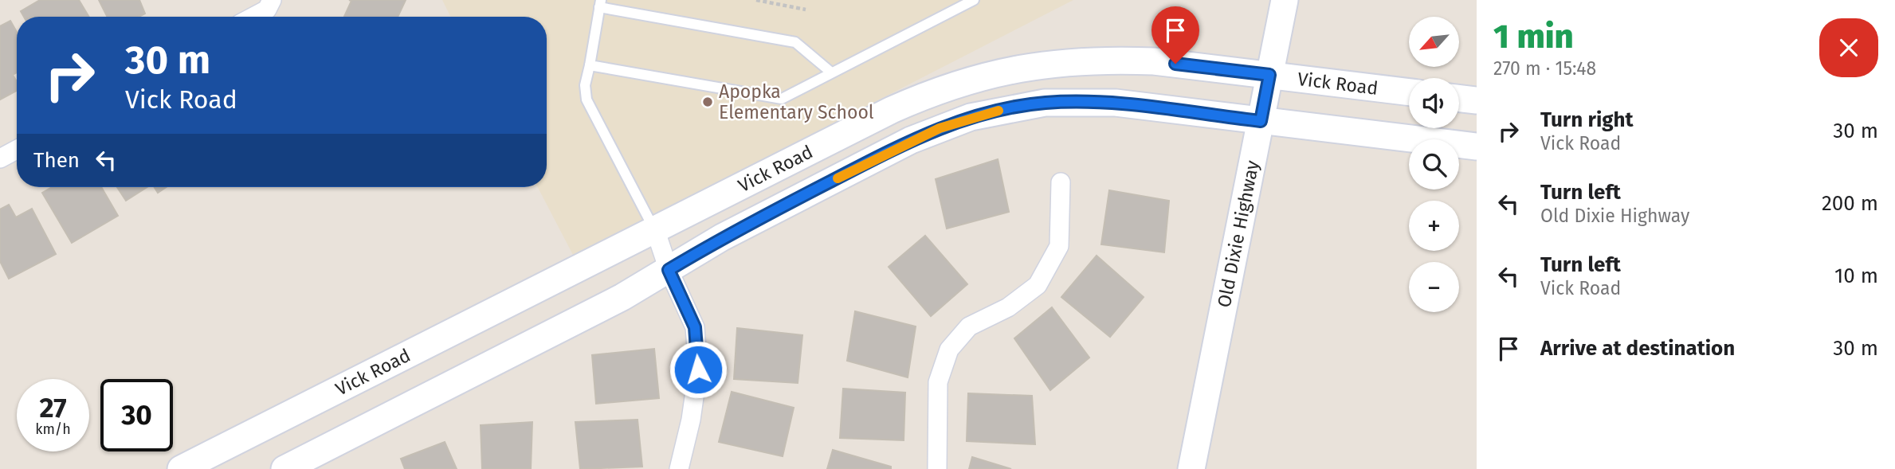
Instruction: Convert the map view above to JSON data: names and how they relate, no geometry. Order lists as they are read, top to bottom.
{
  "streets": {
    "street": ["Vick Road", "Old Dixie Highway"]
  },
  "crossings": [
    ["Vick Road", "Old Dixie Highway"]
  ],
  "places": ["Apopka Elementary School"],
  "north": "bottom left",
  "page": {
    "heading": ["1 min", "270 m · 15:48"],
    "map_buttons": ["+", "−"],
    "turn": ["30 m", "Vick Road"],
    "list": [
      {
        "name": "Turn right",
        "note": "Vick Road",
        "value": "30 m"
      },
      {
        "name": "Turn left",
        "note": "Old Dixie Highway",
        "value": "200 m"
      },
      {
        "name": "Turn left",
        "note": "Vick Road",
        "value": "10 m"
      },
      {
        "name": "Arrive at destination",
        "value": "30 m"
      }
    ],
    "then": "Then",
    "speed": "27 km/h",
    "limit": "30"
  }
}
